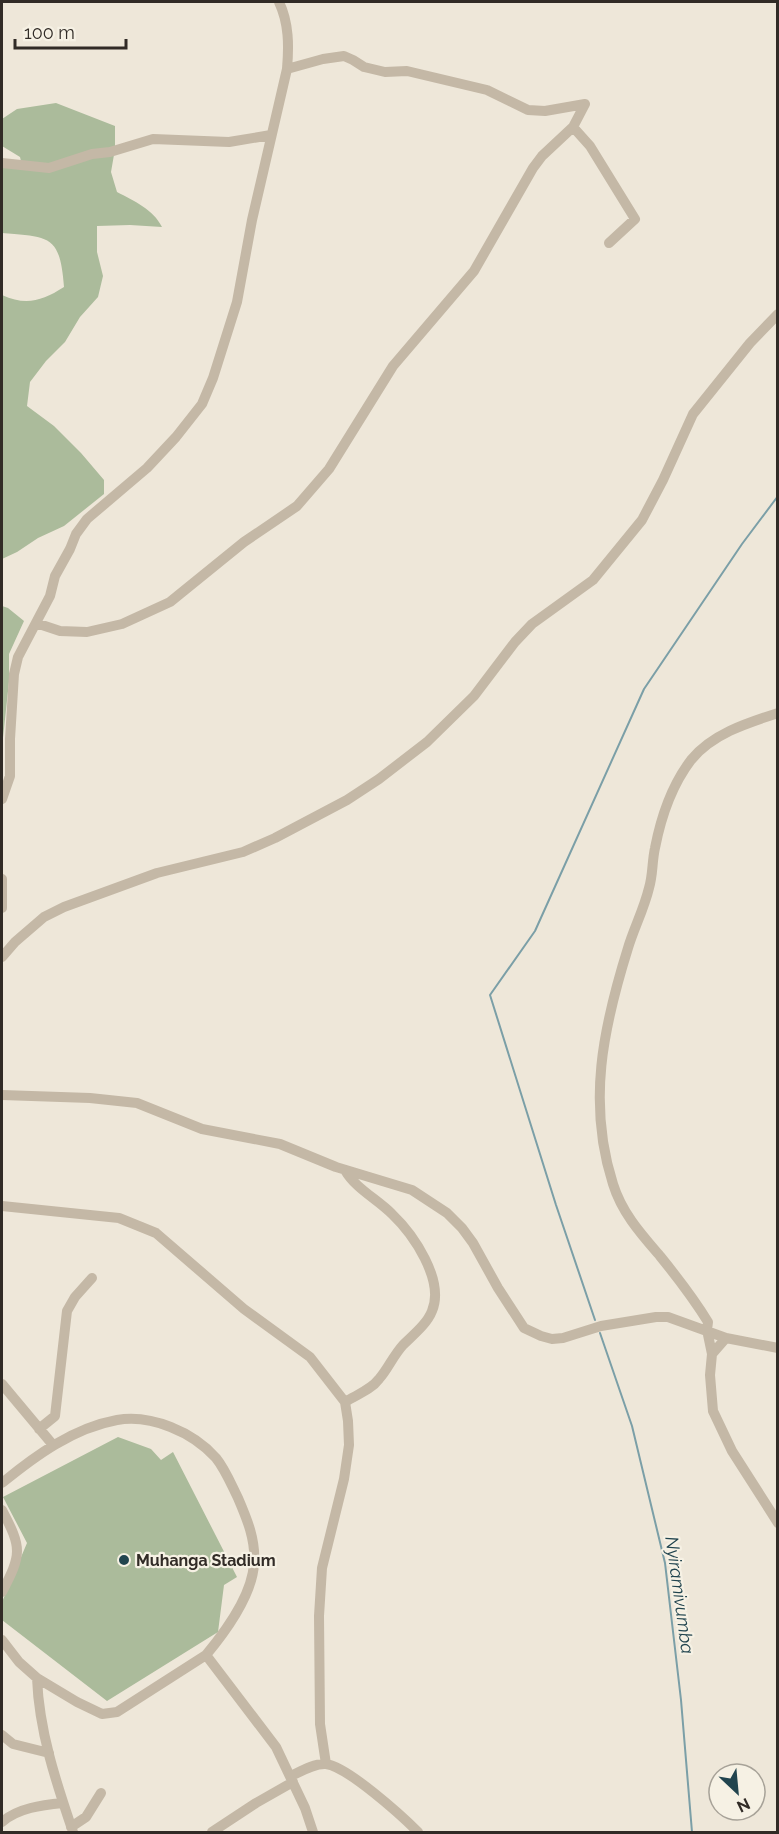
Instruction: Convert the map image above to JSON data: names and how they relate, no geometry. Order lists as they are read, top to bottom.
{
  "water": ["Nyiramivumba"],
  "places": ["Muhanga Stadium"],
  "scale_bar": "100 m",
  "north": "bottom right"
}
